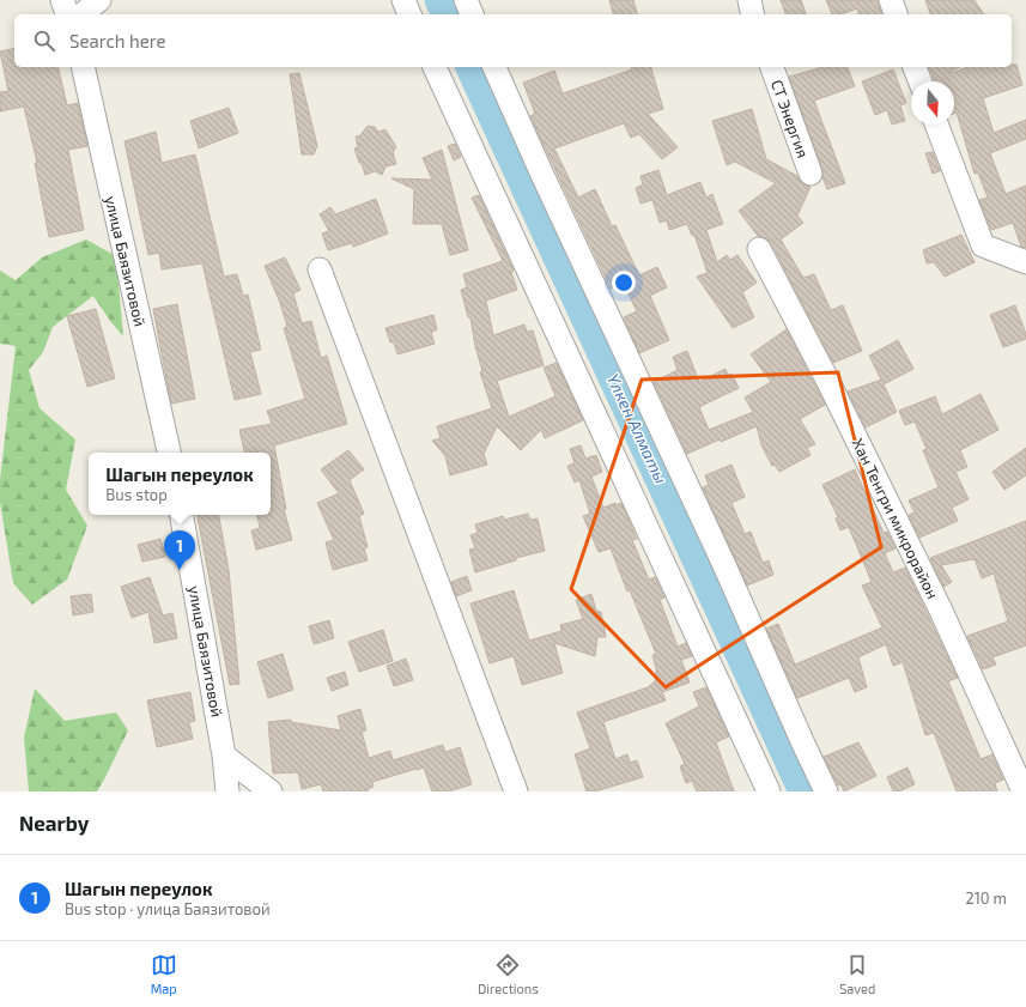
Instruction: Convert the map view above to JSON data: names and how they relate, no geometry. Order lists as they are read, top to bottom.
{
  "streets": {
    "street": ["СТ Энергия", "улица Баязитовой", "Хан Тенгри микрорайон"]
  },
  "water": ["Үлкен Алматы"],
  "north": "bottom",
  "page": {
    "search": "Search here",
    "popup": ["Шагын переулок", "Bus stop"],
    "pins": "1",
    "heading": "Nearby",
    "list": [
      {
        "mark": "1",
        "name": "Шагын переулок",
        "note": "Bus stop · улица Баязитовой",
        "value": "210 m"
      }
    ],
    "nav": ["Map", "Directions", "Saved"]
  }
}
